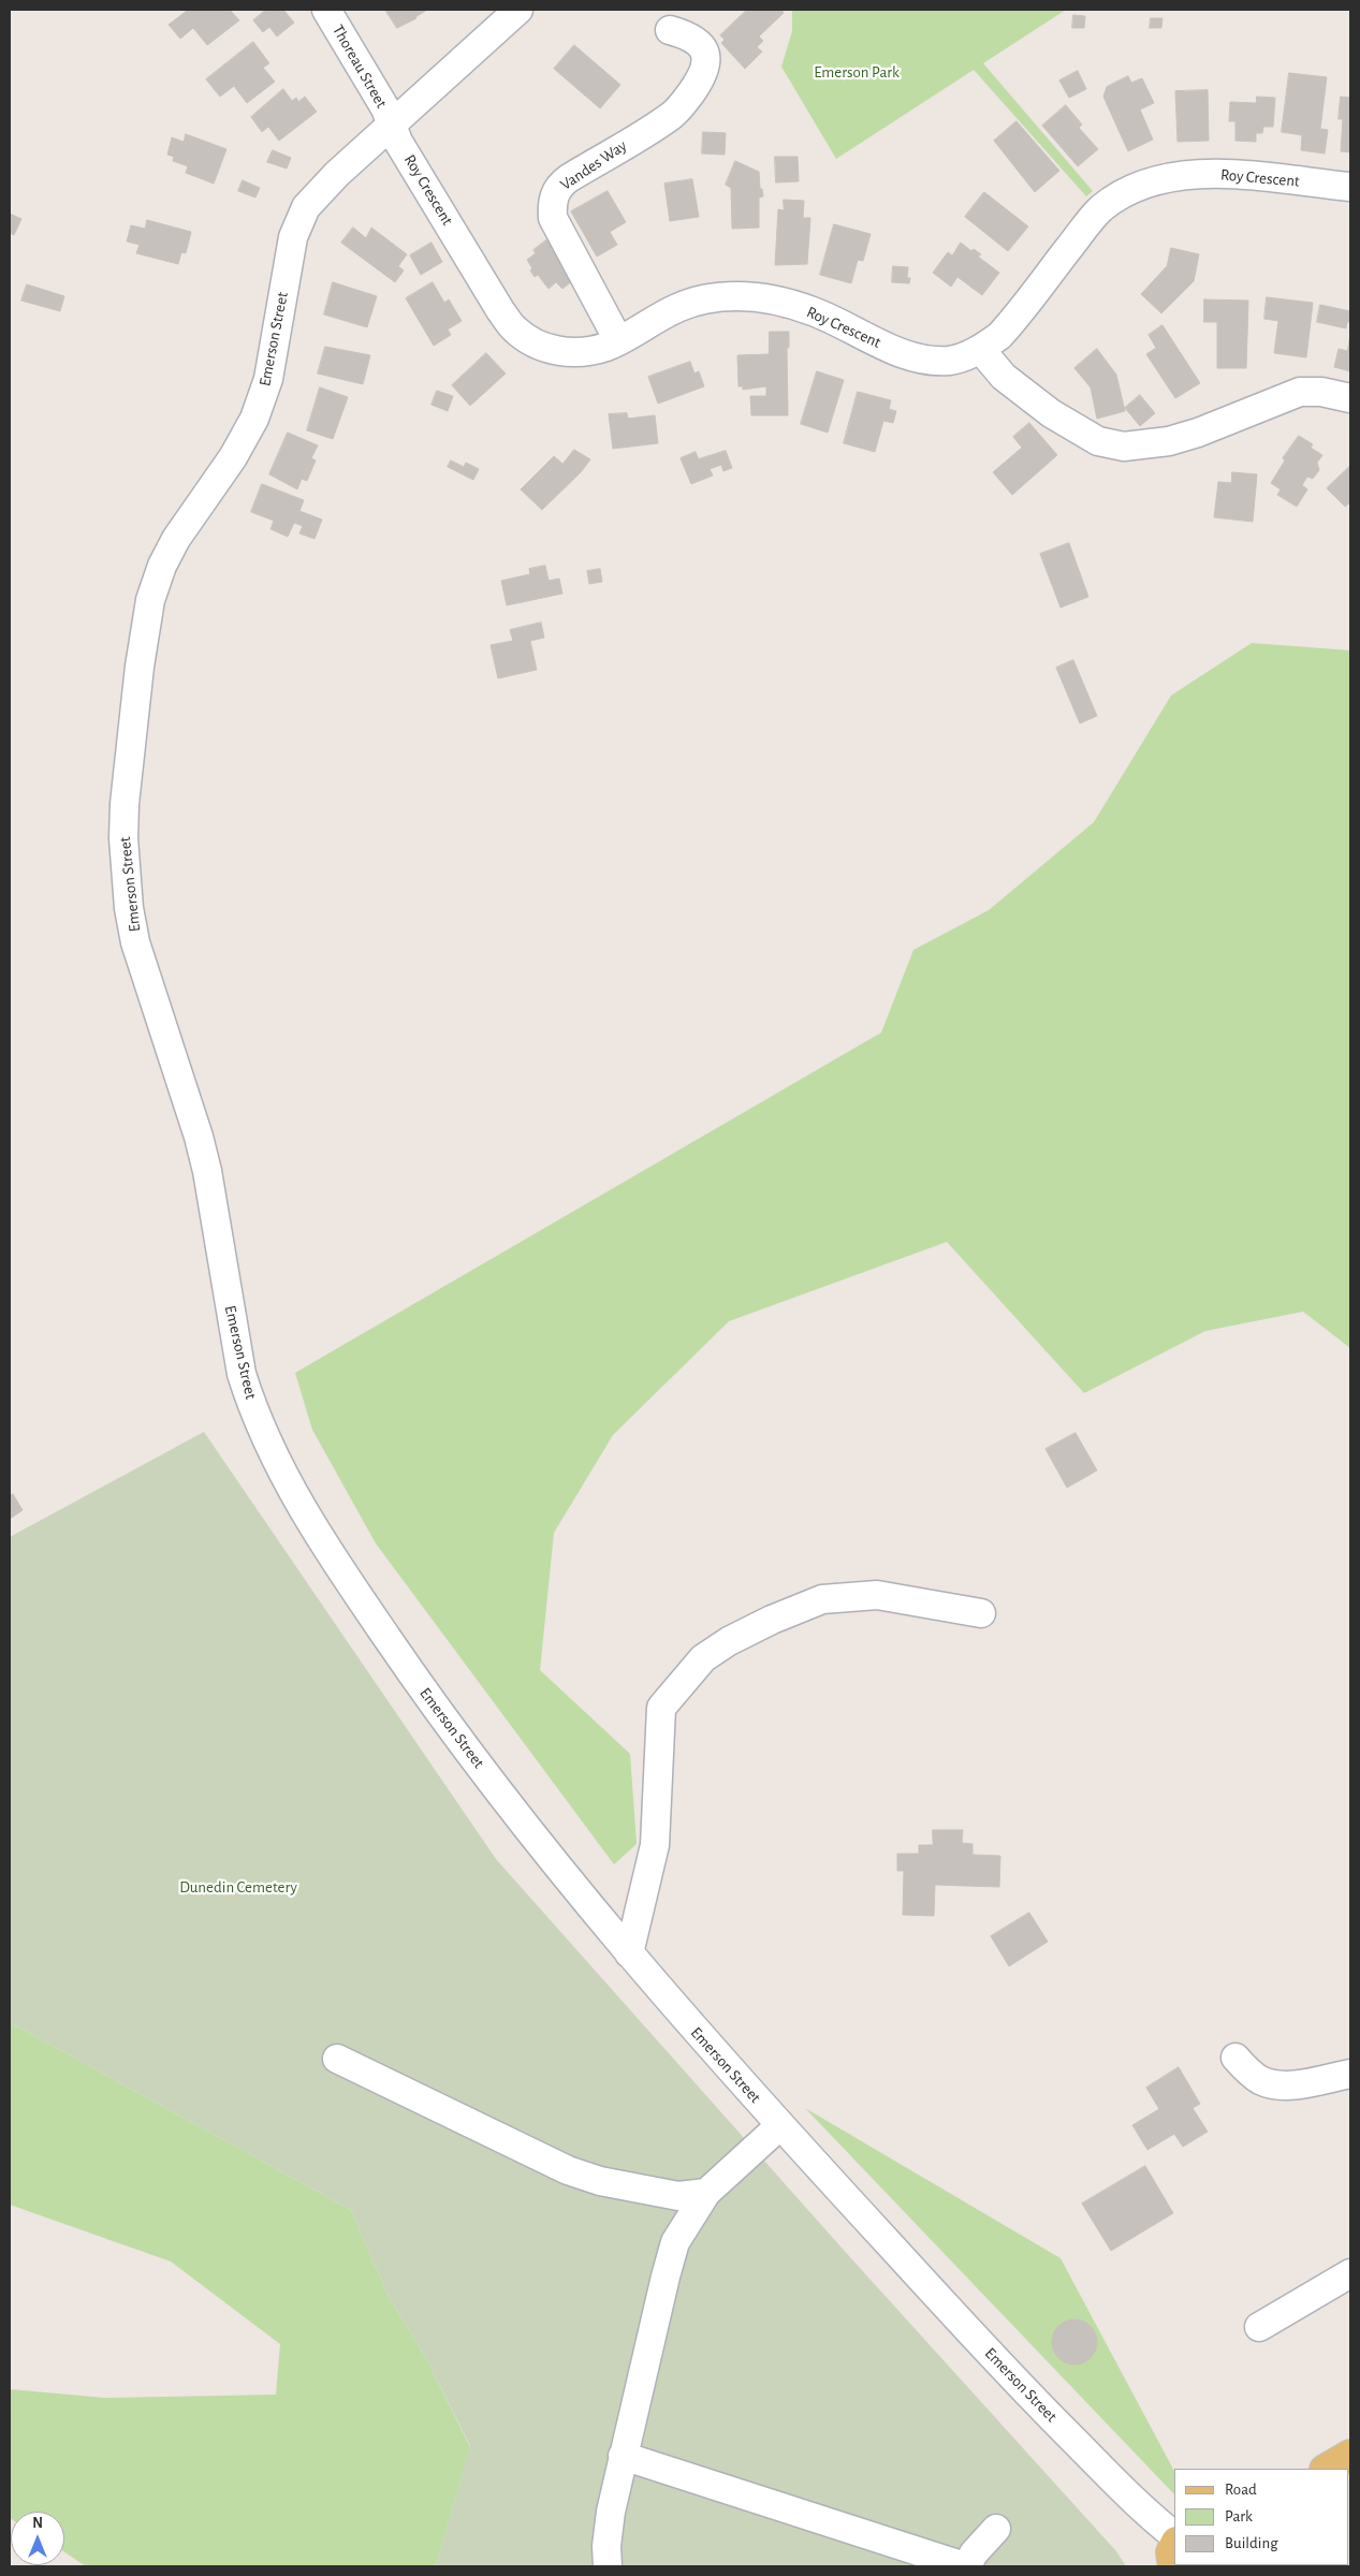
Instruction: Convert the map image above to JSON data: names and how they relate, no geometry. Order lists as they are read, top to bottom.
{
  "streets": {
    "street": [
      "Thoreau Street",
      "Vandes Way",
      "Roy Crescent",
      "Emerson Street"
    ]
  },
  "crossings": [
    ["Thoreau Street", "Roy Crescent"],
    ["Thoreau Street", "Emerson Street"],
    ["Vandes Way", "Roy Crescent"],
    ["Roy Crescent", "Emerson Street"]
  ],
  "parks": ["Emerson Park", "Dunedin Cemetery"],
  "legend": ["Road", "Park", "Building"],
  "north": "top"
}
